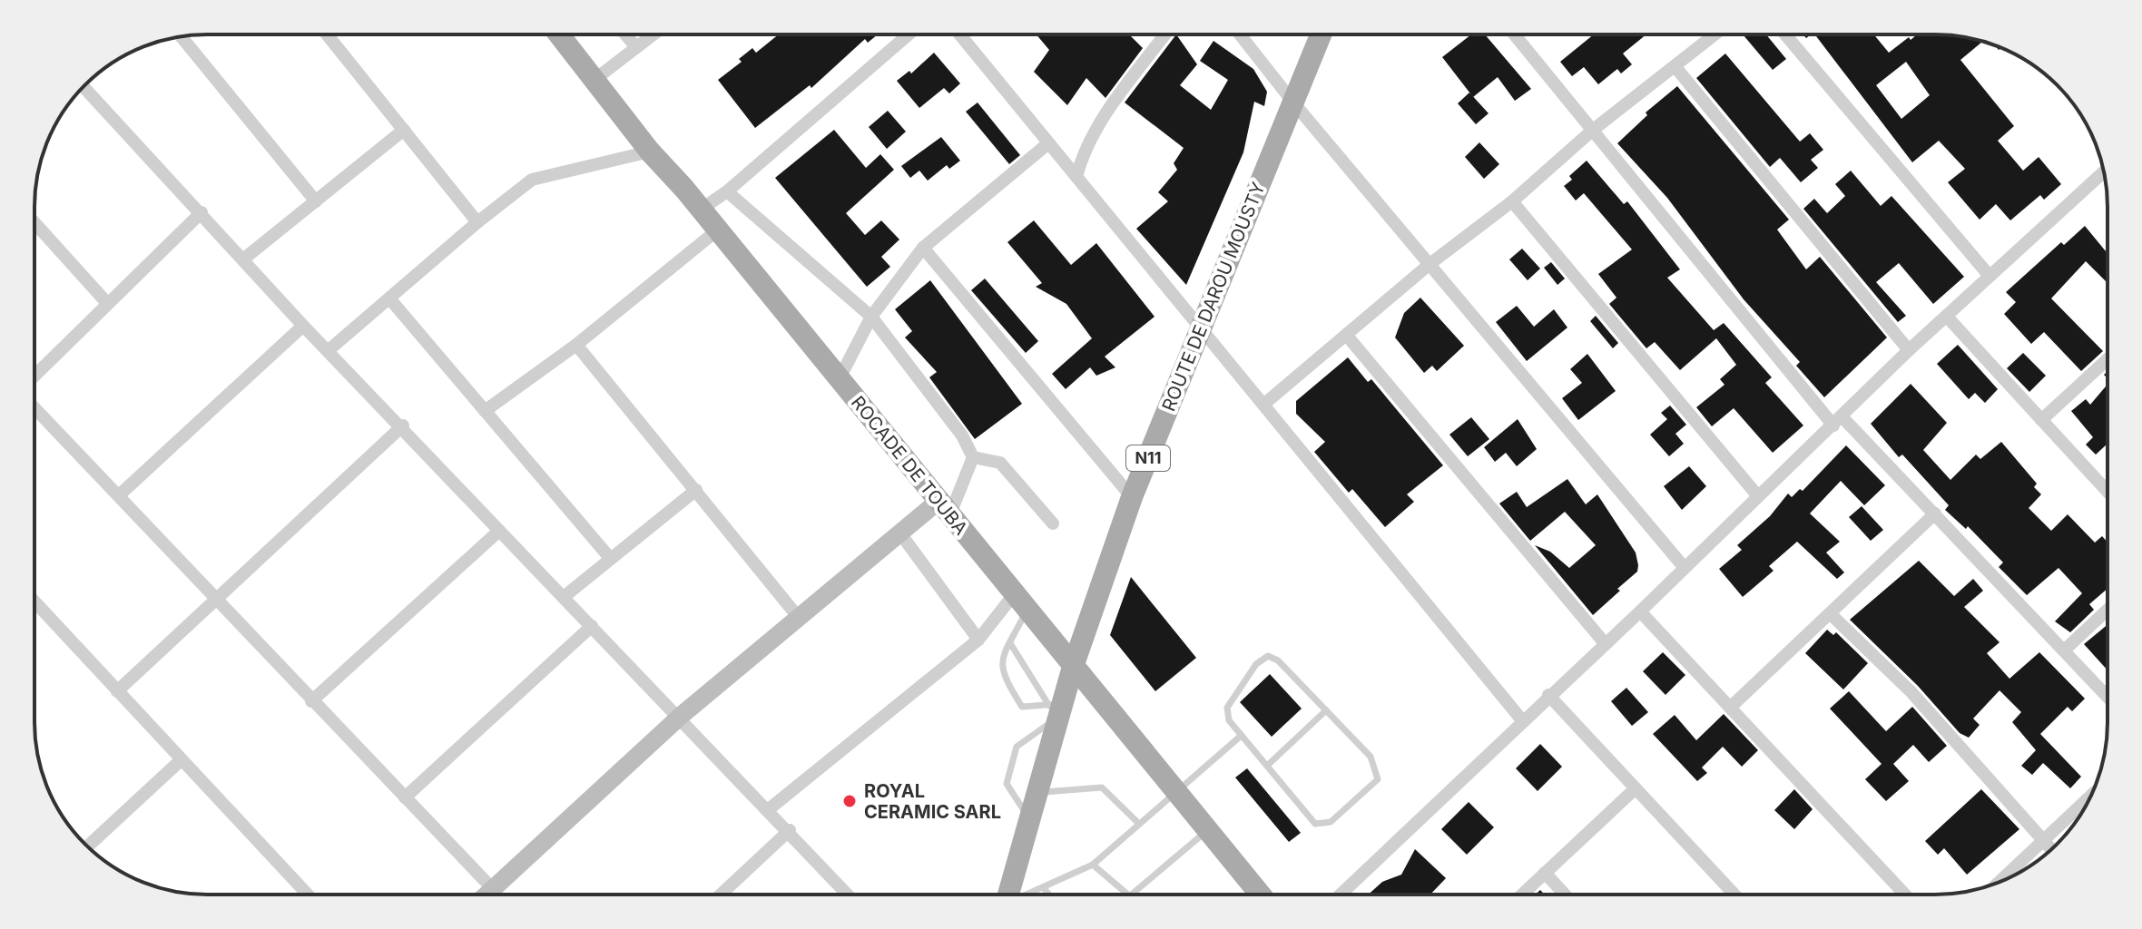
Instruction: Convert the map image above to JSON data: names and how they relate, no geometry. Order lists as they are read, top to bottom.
{
  "streets": {
    "main road": ["ROUTE DE DAROU MOUSTY", "N11", "ROCADE DE TOUBA"]
  },
  "crossings": [
    ["ROUTE DE DAROU MOUSTY", "ROCADE DE TOUBA"]
  ],
  "places": ["ROYAL CERAMIC SARL"]
}
